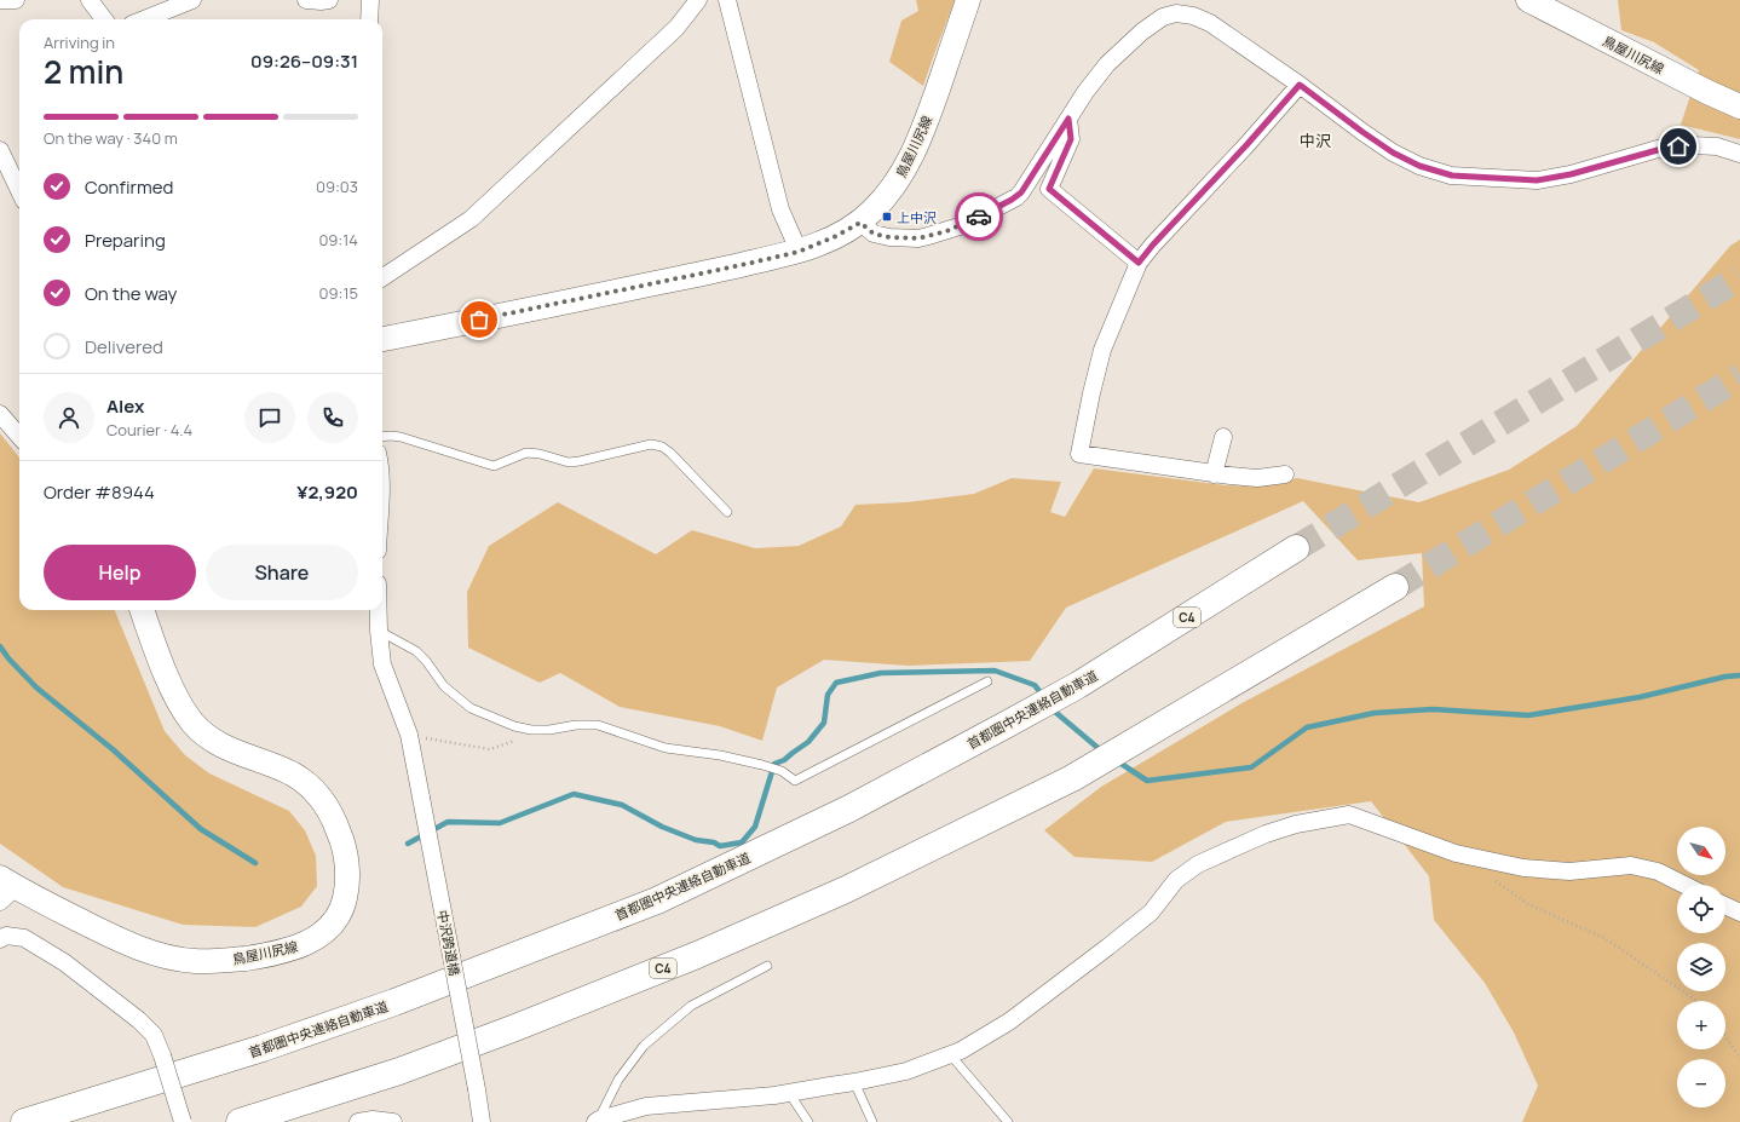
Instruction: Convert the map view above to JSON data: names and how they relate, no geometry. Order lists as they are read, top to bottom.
{
  "streets": {
    "highway": ["C4", "首都圏中央連絡自動車道"],
    "main road": ["鳥屋川尻線"],
    "street": ["中沢跨道橋"]
  },
  "districts": ["中沢"],
  "places": {
    "transit": ["上中沢"]
  },
  "north": "bottom right",
  "page": {
    "heading": ["2 min", "Arriving in", "09:26–09:31"],
    "panel": [
      "Alex",
      "Courier · 4.4",
      "Order #8944",
      "¥2,920"
    ],
    "bar": "On the way · 340 m",
    "list": [
      ["Confirmed", "09:03"],
      ["Preparing", "09:14"],
      ["On the way", "09:15"],
      "Delivered"
    ],
    "buttons": ["Help", "Share"],
    "map_buttons": ["+", "−"]
  }
}
